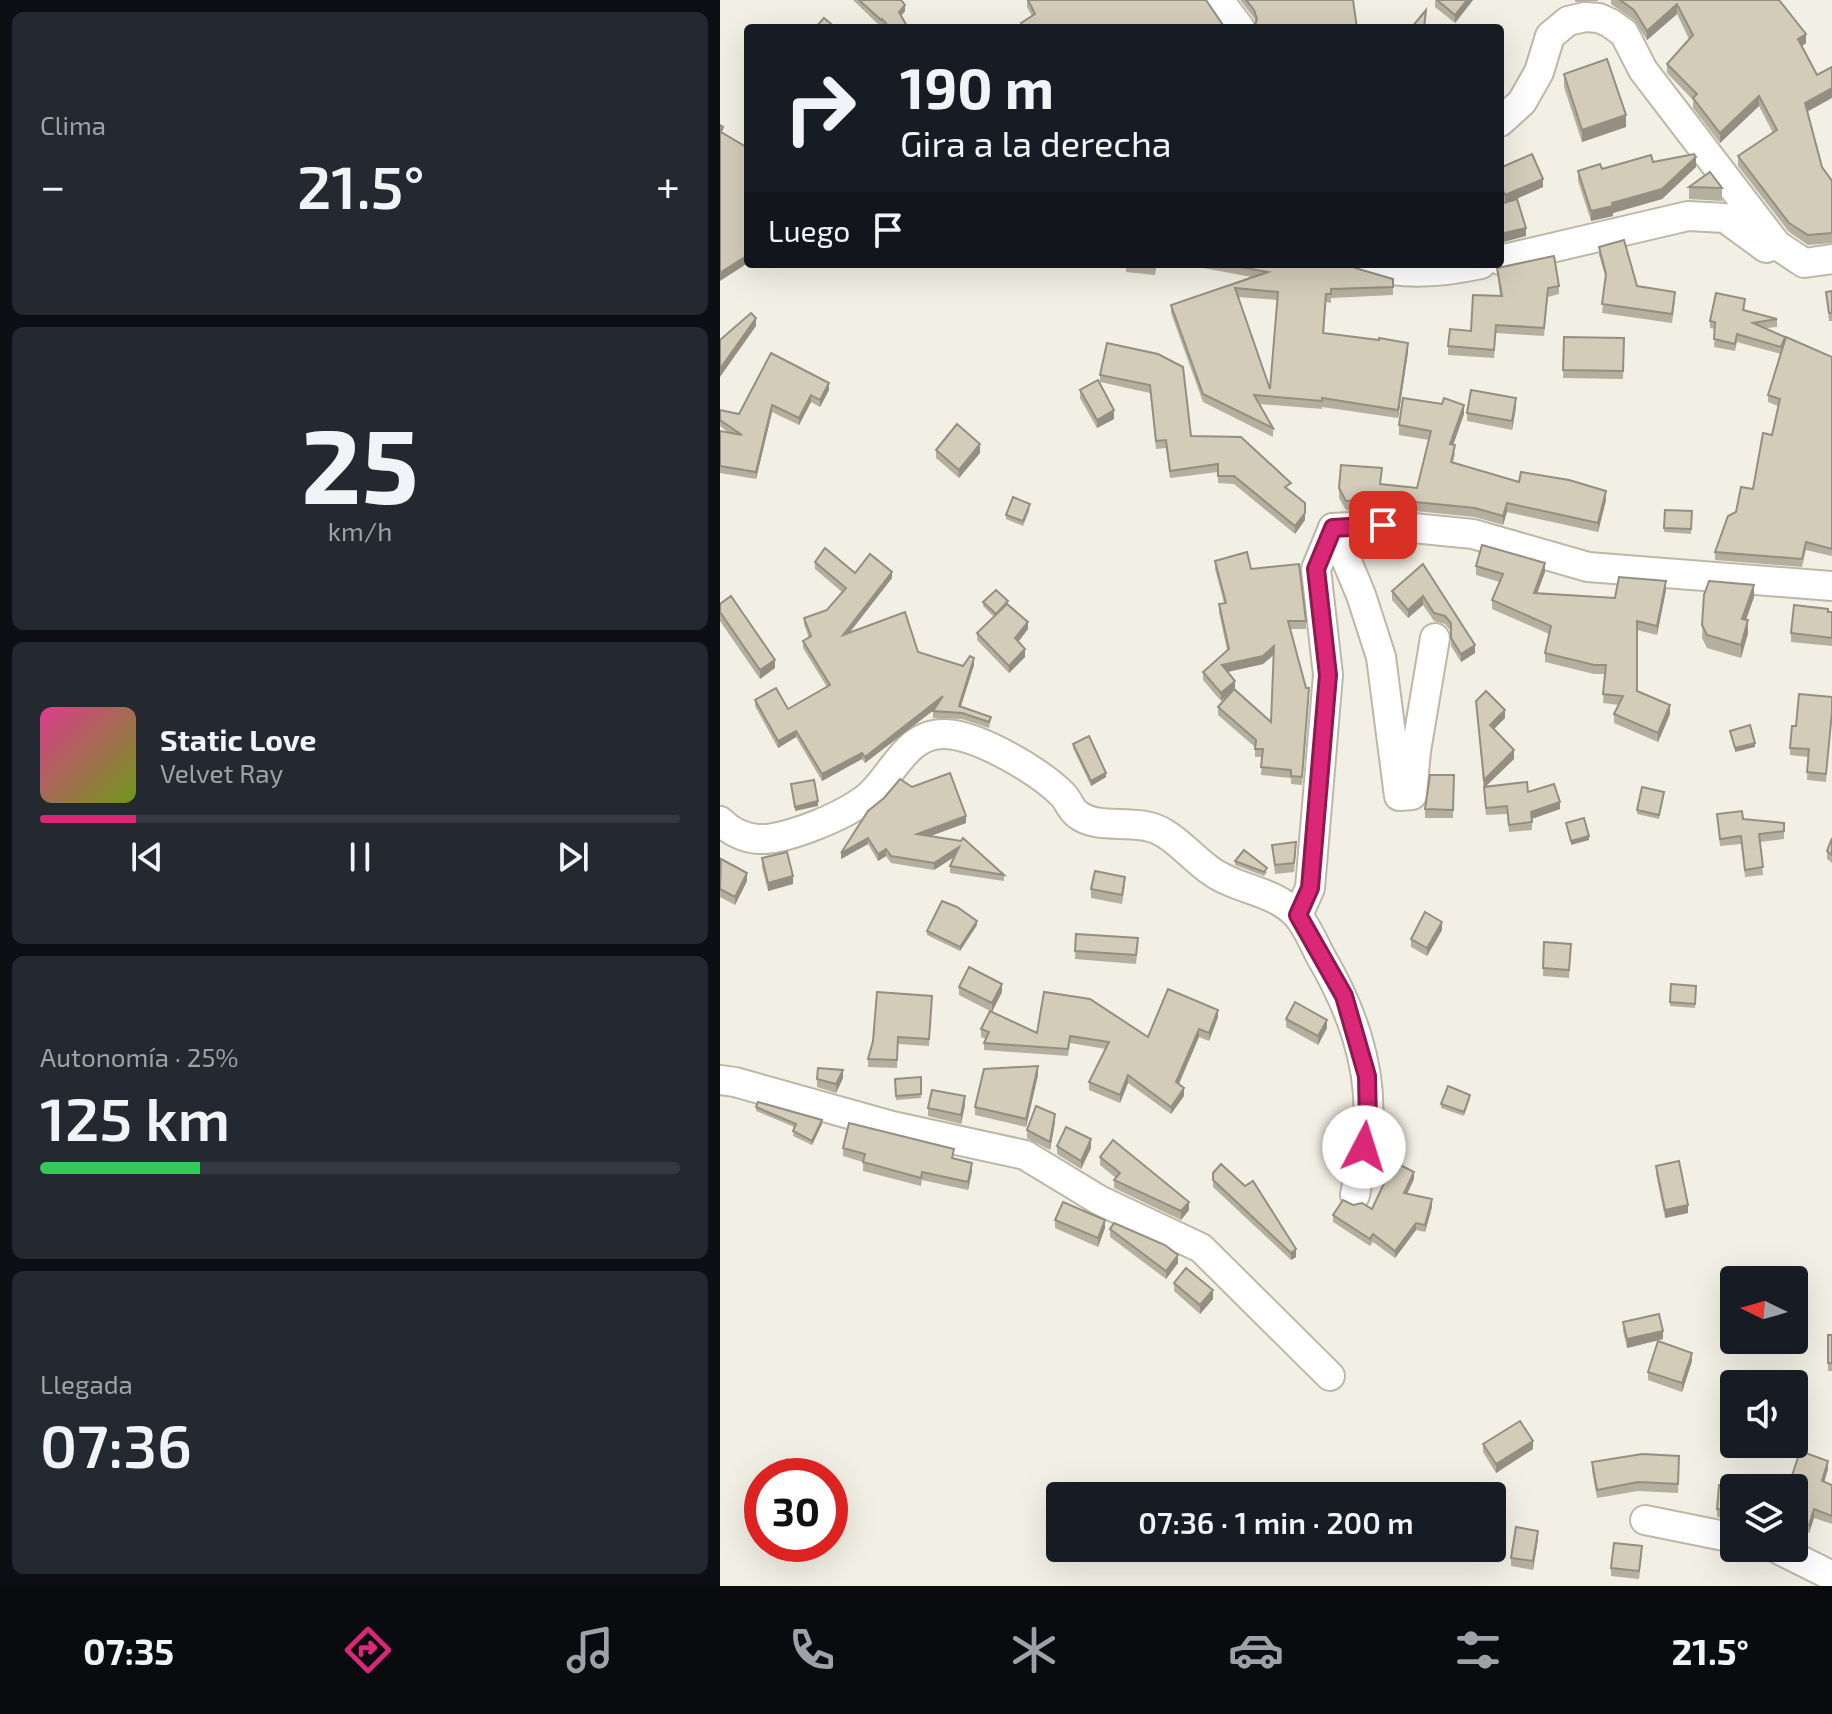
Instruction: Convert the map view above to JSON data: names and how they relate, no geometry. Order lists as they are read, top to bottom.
{
  "north": "left",
  "page": {
    "tile": [
      "Clima",
      ["25", "km/h"],
      ["Autonomía · 25%", "125 km"],
      ["Llegada", "07:36"]
    ],
    "turn": ["190 m", "Gira a la derecha"],
    "heat": ["−", "21.5°", "+"],
    "then": "Luego",
    "song": ["Static Love", "Velvet Ray"],
    "limit": "30",
    "trip": "07:36 · 1 min · 200 m",
    "tabs": ["07:35", "21.5°"]
  }
}
